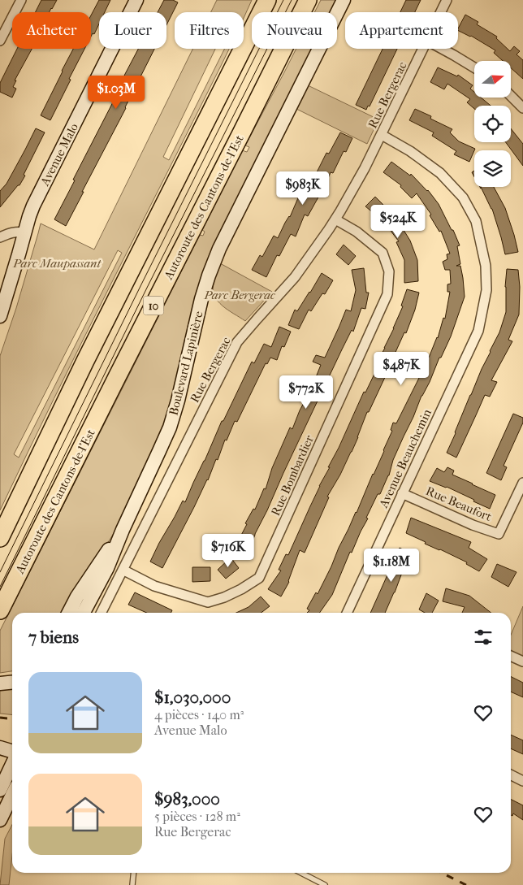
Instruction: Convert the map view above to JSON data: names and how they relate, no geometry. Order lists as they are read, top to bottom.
{
  "streets": {
    "highway": ["Autoroute des Cantons-de-l'Est", "10"],
    "main road": ["Avenue Malo", "Boulevard Lapinière"],
    "street": [
      "Rue Bergerac",
      "Avenue Beauchemin",
      "Rue Bombardier",
      "Rue Beaufort"
    ]
  },
  "crossings": [
    ["Rue Bergerac", "Avenue Beauchemin"],
    ["Rue Bergerac", "Rue Bombardier"],
    ["Avenue Beauchemin", "Rue Beaufort"]
  ],
  "parks": ["Parc Maupassant", "Parc Bergerac"],
  "north": "right",
  "page": {
    "chip": [
      "Acheter",
      "Louer",
      "Filtres",
      "Nouveau",
      "Appartement"
    ],
    "price": [
      "$1.03M",
      "$983K",
      "$524K",
      "$487K",
      "$772K",
      "$716K",
      "$1.18M"
    ],
    "heading": "7 biens",
    "list": [
      {
        "name": "$1,030,000",
        "note": "4 pièces · 140 m² · Avenue Malo"
      },
      {
        "name": "$983,000",
        "note": "5 pièces · 128 m² · Rue Bergerac"
      }
    ]
  }
}
